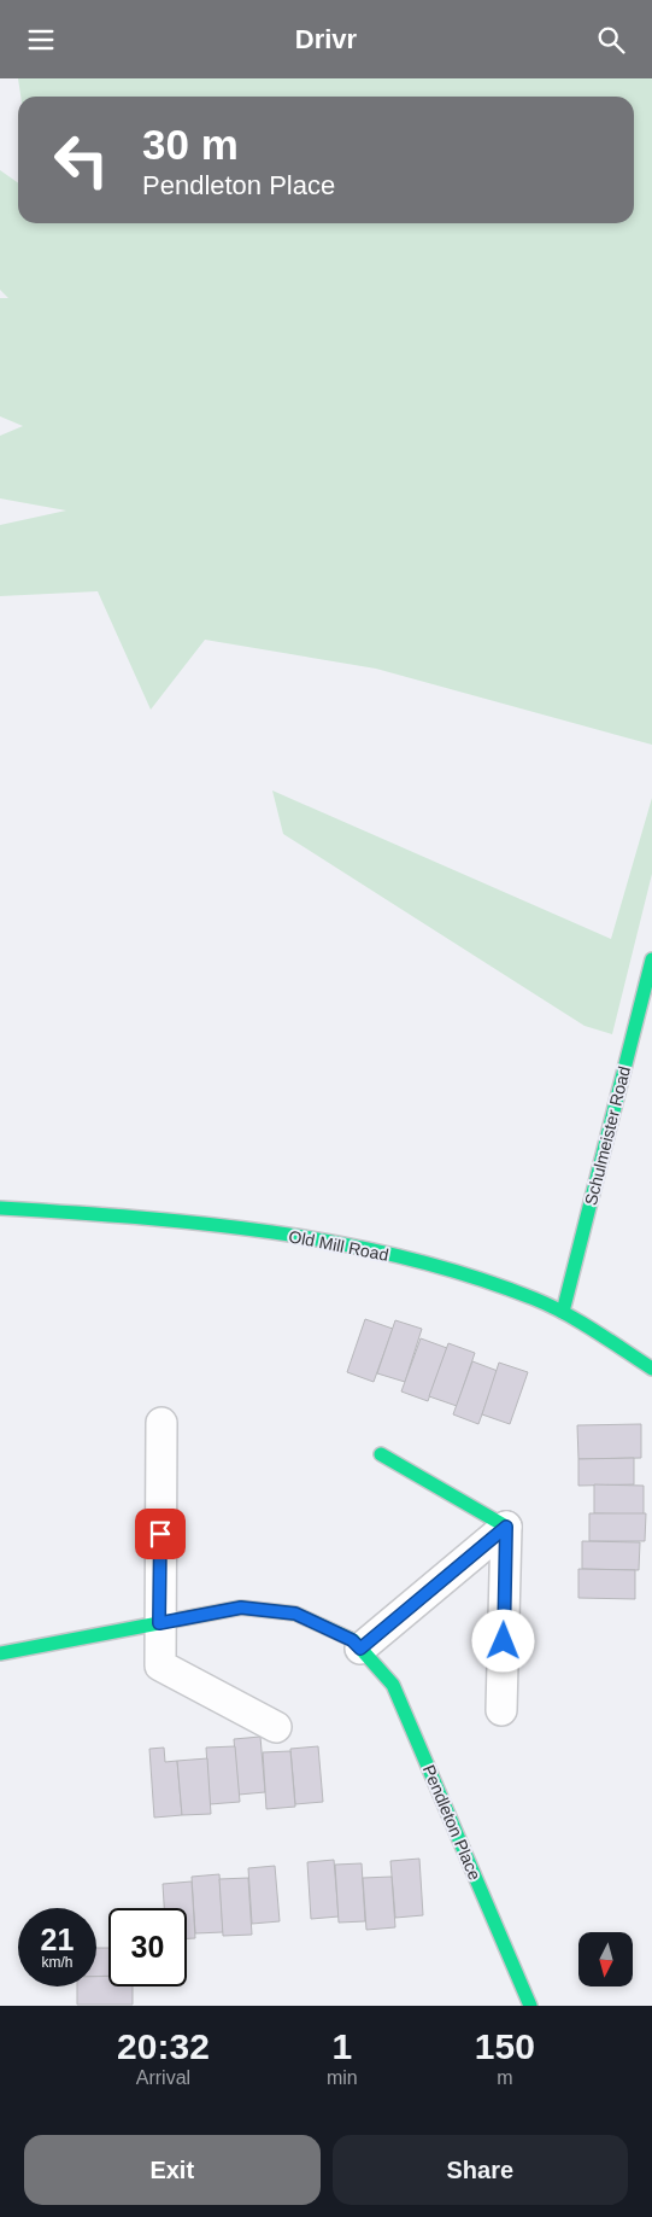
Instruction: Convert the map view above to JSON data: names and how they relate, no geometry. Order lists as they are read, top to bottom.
{
  "streets": {
    "street": ["Schulmeister Road", "Old Mill Road", "Pendleton Place"]
  },
  "crossings": [
    ["Schulmeister Road", "Old Mill Road"]
  ],
  "north": "bottom",
  "page": {
    "header": "Drivr",
    "turn": ["30 m", "Pendleton Place"],
    "speed": "21 km/h",
    "limit": "30",
    "eta": [
      "20:32",
      "Arrival",
      "1",
      "min",
      "150",
      "m"
    ],
    "buttons": ["Exit", "Share"]
  }
}
